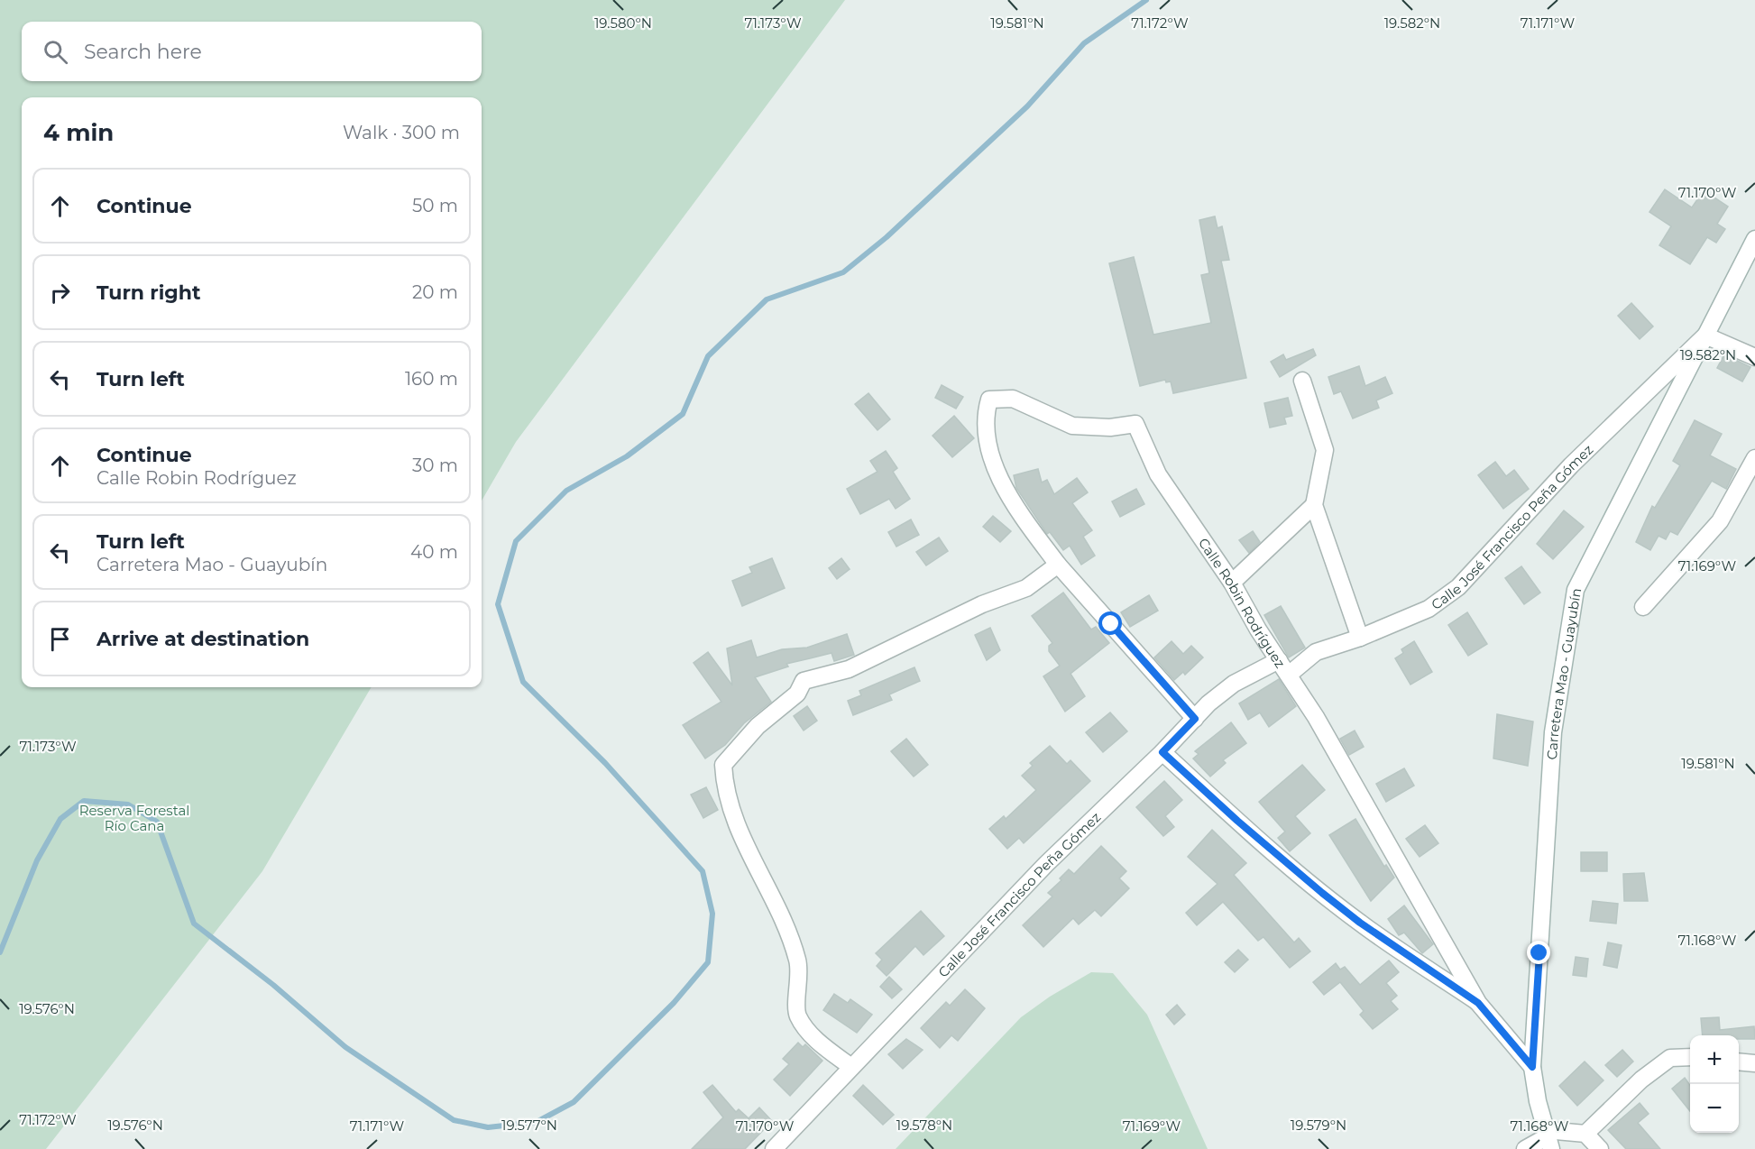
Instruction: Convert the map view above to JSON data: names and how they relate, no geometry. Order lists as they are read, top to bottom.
{
  "streets": {
    "street": ["Calle José Francisco Peña Gómez", "Calle Robin Rodríguez", "Carretera Mao - Guayubín"]
  },
  "crossings": [
    ["Calle José Francisco Peña Gómez", "Calle Robin Rodríguez"],
    ["Calle José Francisco Peña Gómez", "Carretera Mao - Guayubín"],
    ["Calle Robin Rodríguez", "Carretera Mao - Guayubín"]
  ],
  "parks": ["Reserva Forestal Río Cana"],
  "page": {
    "search": "Search here",
    "heading": ["4 min", "Walk · 300 m"],
    "list": [
      ["Continue", "50 m"],
      ["Turn right", "20 m"],
      ["Turn left", "160 m"],
      ["Continue", "Calle Robin Rodríguez", "30 m"],
      ["Turn left", "Carretera Mao - Guayubín", "40 m"],
      "Arrive at destination"
    ],
    "map_buttons": ["+", "−"]
  },
  "coordinates": [
    "71.173°W",
    "71.172°W",
    "71.171°W",
    "19.580°N",
    "19.581°N",
    "19.582°N",
    "71.170°W",
    "71.169°W",
    "71.168°W",
    "19.576°N",
    "19.577°N",
    "19.578°N",
    "19.579°N"
  ]
}
